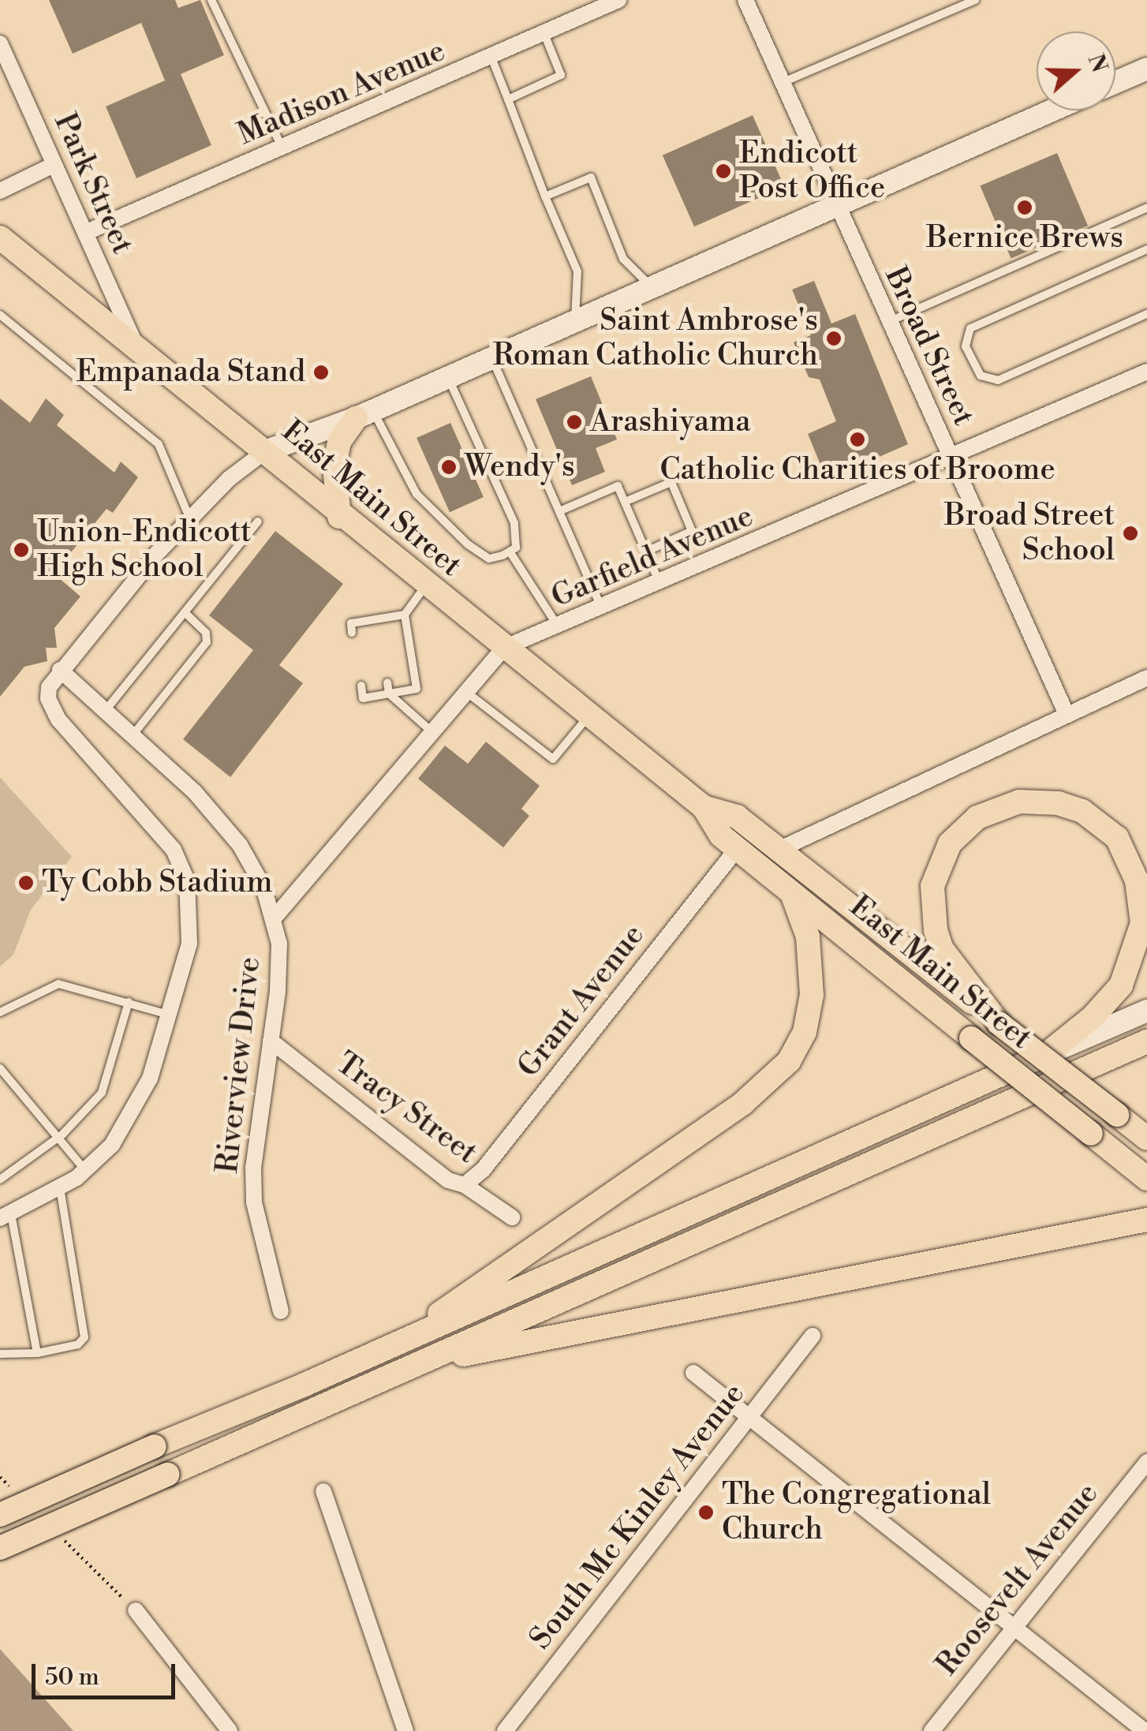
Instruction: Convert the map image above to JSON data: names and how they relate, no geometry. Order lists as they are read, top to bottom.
{
  "streets": {
    "main road": ["East Main Street"],
    "street": [
      "Madison Avenue",
      "Park Street",
      "Broad Street",
      "Garfield Avenue",
      "Grant Avenue",
      "Riverview Drive",
      "Tracy Street",
      "South Mc Kinley Avenue",
      "Roosevelt Avenue"
    ]
  },
  "crossings": [
    ["Madison Avenue", "Park Street"],
    ["Park Street", "East Main Street"],
    ["Broad Street", "Garfield Avenue"],
    ["East Main Street", "Garfield Avenue"],
    ["East Main Street", "Grant Avenue"],
    ["Garfield Avenue", "Riverview Drive"],
    ["Grant Avenue", "Tracy Street"],
    ["Riverview Drive", "Tracy Street"]
  ],
  "places": [
    "Endicott Post Office",
    "Bernice Brews",
    "Saint Ambrose's Roman Catholic Church",
    "Empanada Stand",
    "Arashiyama",
    "Catholic Charities of Broome",
    "Wendy's",
    "Broad Street School",
    "Union-Endicott High School",
    "Ty Cobb Stadium",
    "The Congregational Church"
  ],
  "scale_bar": "50 m",
  "north": "right"
}
